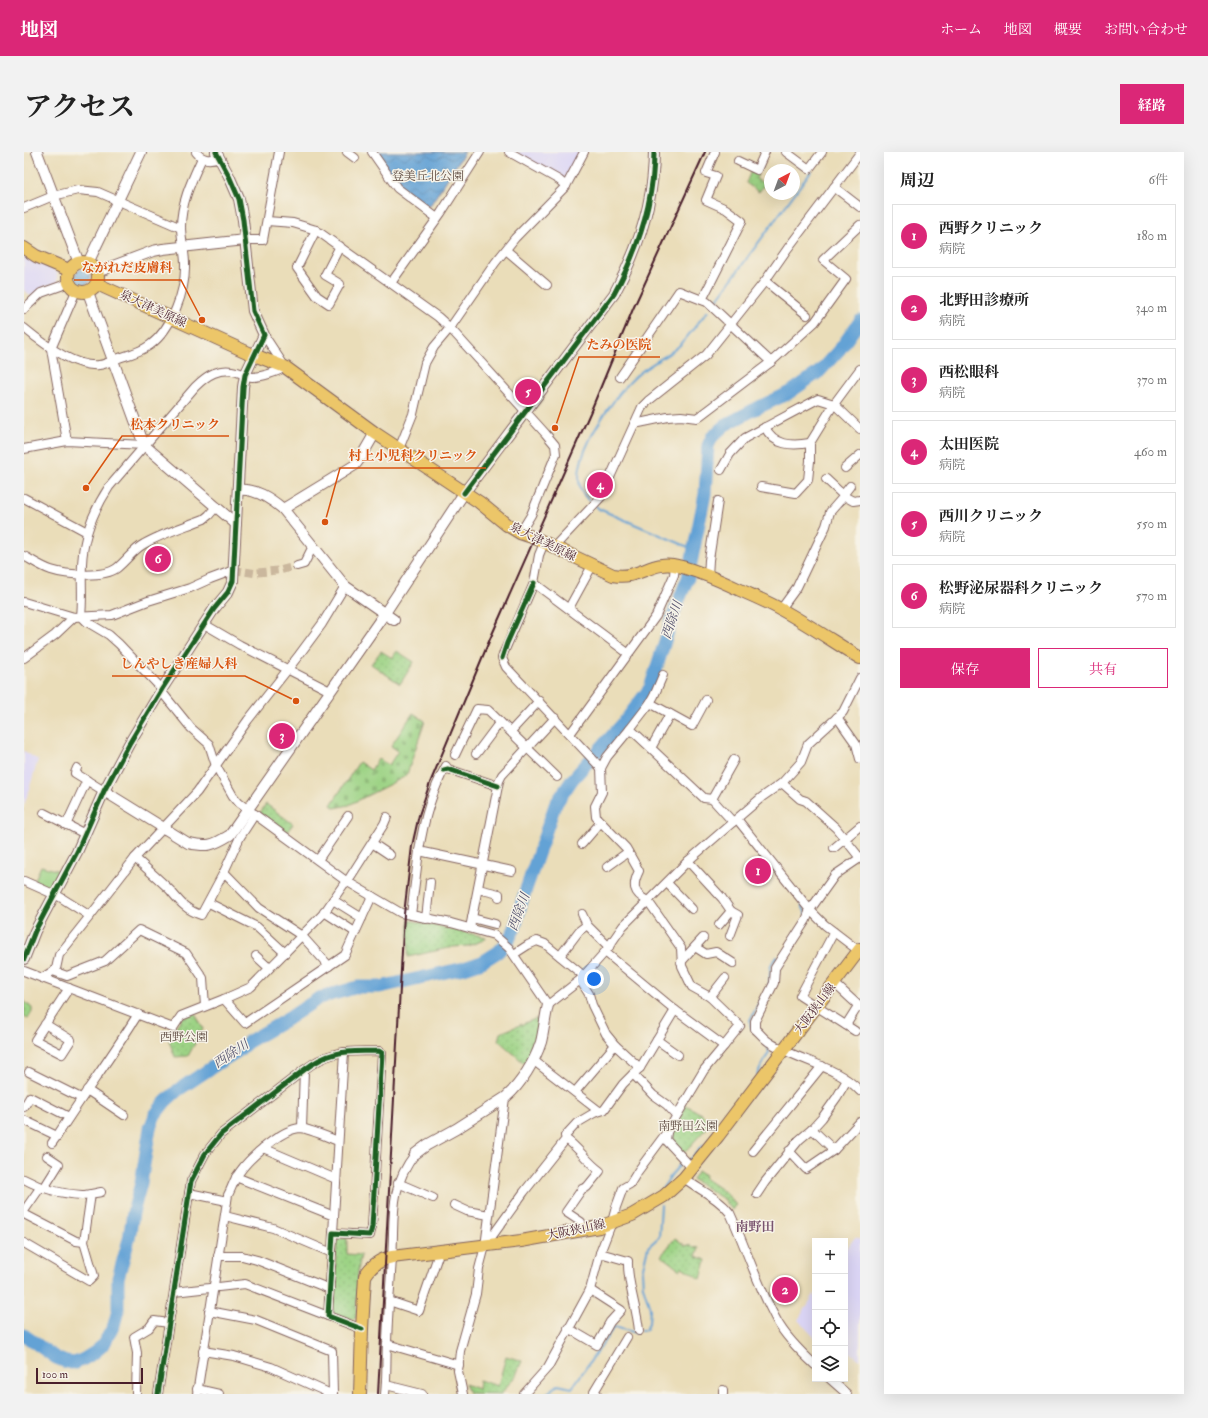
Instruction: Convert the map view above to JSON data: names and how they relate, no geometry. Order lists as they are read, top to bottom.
{
  "streets": {
    "main road": ["泉大津美原線", "大阪狭山線"]
  },
  "districts": ["南野田"],
  "water": ["西除川"],
  "parks": ["登美丘北公園", "西野公園", "南野田公園"],
  "places": [
    "ながれだ皮膚科",
    "たみの医院",
    "松本クリニック",
    "村上小児科クリニック",
    "しんやしき産婦人科"
  ],
  "scale_bar": "100 m",
  "north": "top right",
  "page": {
    "header": "地図",
    "nav": [
      "ホーム",
      "地図",
      "概要",
      "お問い合わせ"
    ],
    "title": "アクセス",
    "buttons": [
      "経路",
      ["保存", "共有"]
    ],
    "heading": ["周辺", "6件"],
    "list": [
      {
        "mark": "1",
        "name": "西野クリニック",
        "note": "病院",
        "value": "180 m"
      },
      {
        "mark": "2",
        "name": "北野田診療所",
        "note": "病院",
        "value": "340 m"
      },
      {
        "mark": "3",
        "name": "西松眼科",
        "note": "病院",
        "value": "370 m"
      },
      {
        "mark": "4",
        "name": "太田医院",
        "note": "病院",
        "value": "460 m"
      },
      {
        "mark": "5",
        "name": "西川クリニック",
        "note": "病院",
        "value": "550 m"
      },
      {
        "mark": "6",
        "name": "松野泌尿器科クリニック",
        "note": "病院",
        "value": "570 m"
      }
    ],
    "pins": [
      "5",
      "4",
      "6",
      "3",
      "1",
      "2"
    ],
    "map_buttons": ["+", "−"],
    "scale": "100 m"
  }
}
